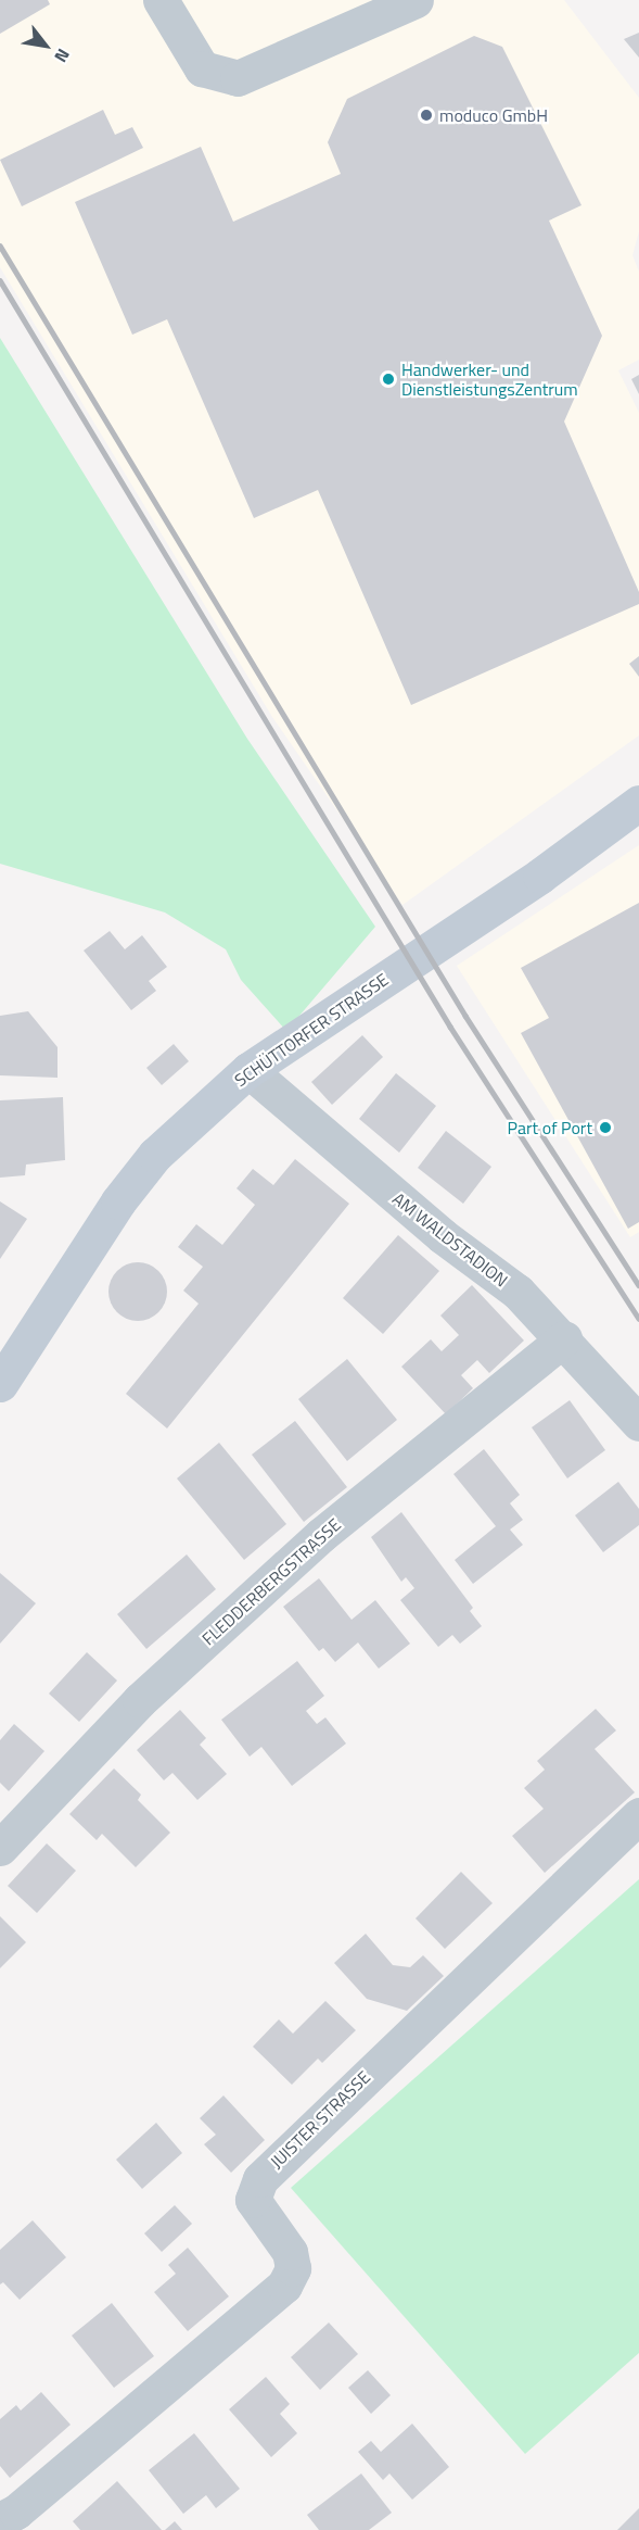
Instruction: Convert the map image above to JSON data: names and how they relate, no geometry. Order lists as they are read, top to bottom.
{
  "streets": {
    "main road": ["SCHÜTTORFER STRASSE"],
    "street": ["AM WALDSTADION", "FLEDDERBERGSTRASSE", "JUISTER STRASSE"]
  },
  "crossings": [
    ["SCHÜTTORFER STRASSE", "AM WALDSTADION"],
    ["AM WALDSTADION", "FLEDDERBERGSTRASSE"]
  ],
  "places": ["moduco GmbH", "Handwerker- und DienstleistungsZentrum", "Part of Port"],
  "north": "bottom right"
}
